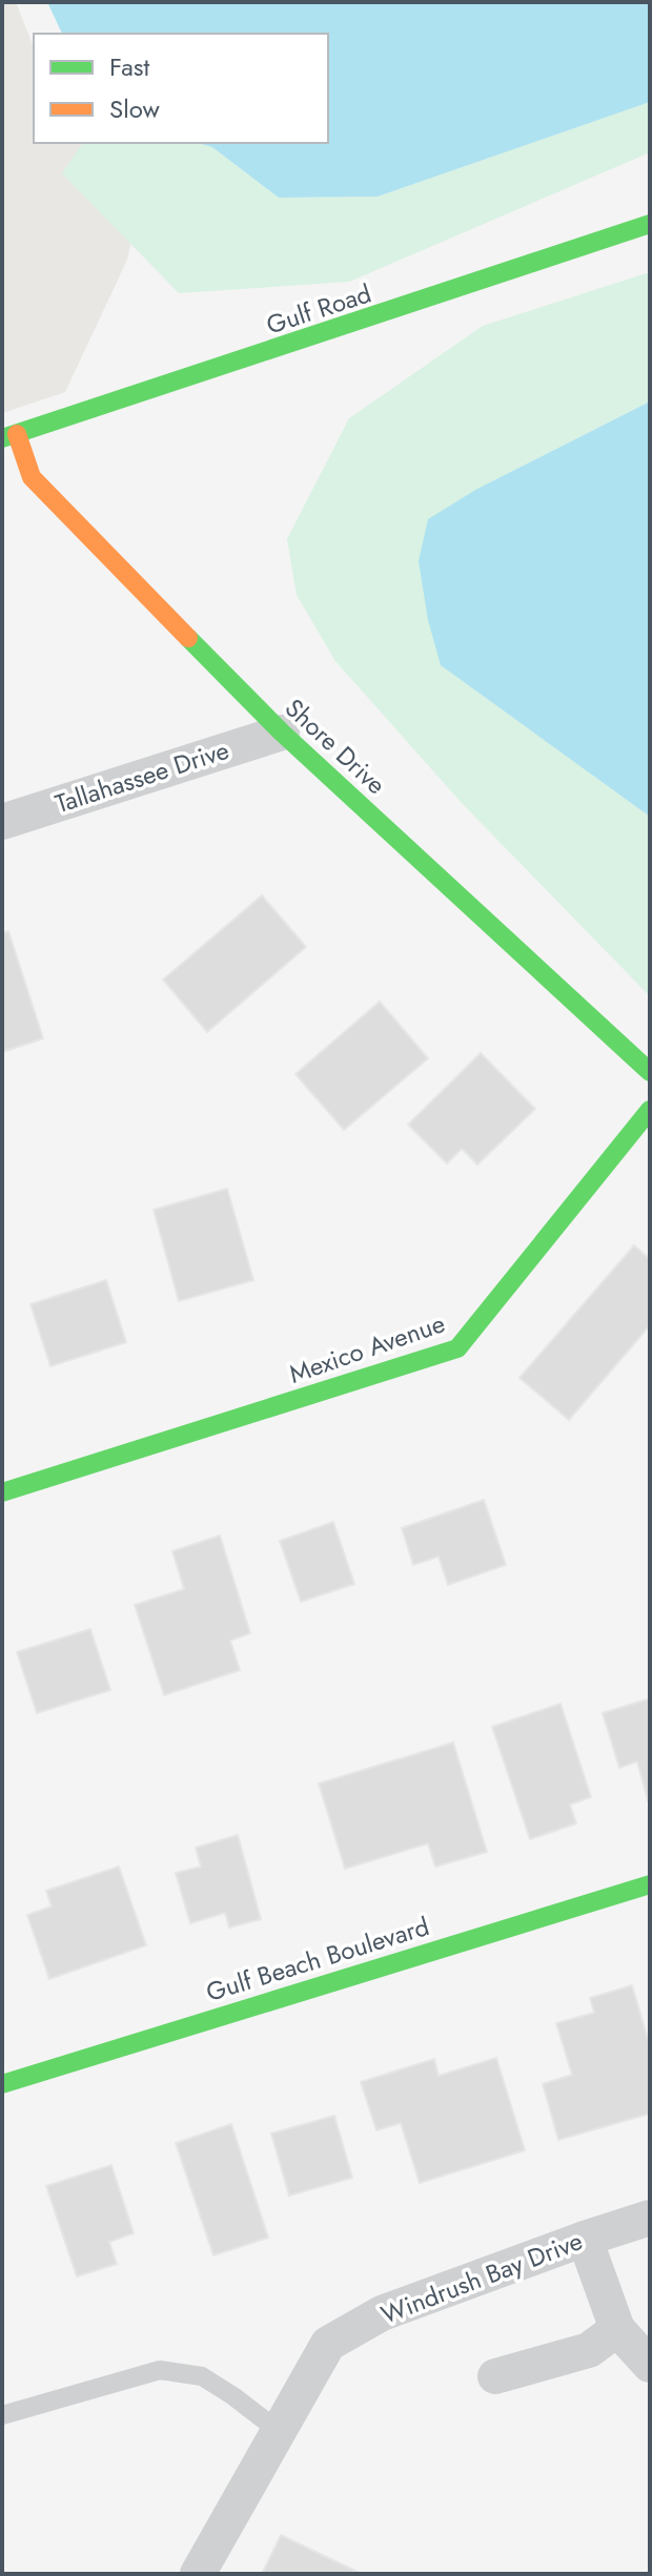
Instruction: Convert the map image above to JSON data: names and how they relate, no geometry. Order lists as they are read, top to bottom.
{
  "streets": {
    "street": [
      "Gulf Road",
      "Shore Drive",
      "Tallahassee Drive",
      "Mexico Avenue",
      "Gulf Beach Boulevard",
      "Windrush Bay Drive"
    ]
  },
  "crossings": [
    ["Gulf Road", "Shore Drive"],
    ["Shore Drive", "Tallahassee Drive"]
  ],
  "legend": ["Fast", "Slow"]
}
